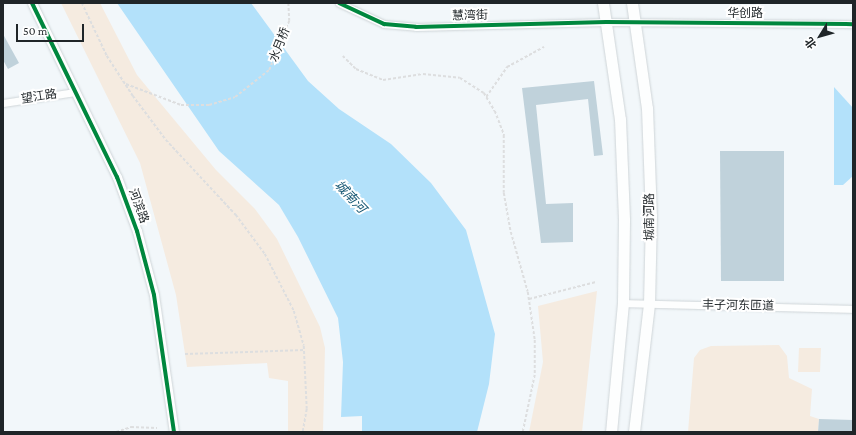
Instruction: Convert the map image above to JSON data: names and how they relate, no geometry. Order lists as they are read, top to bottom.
{
  "streets": {
    "main road": ["城南河路"],
    "street": [
      "华创路",
      "慧湾街",
      "望江路",
      "河滨路",
      "丰子河东匝道"
    ],
    "path": ["水月桥"]
  },
  "crossings": [
    ["华创路", "慧湾街"],
    ["华创路", "城南河路"],
    ["慧湾街", "城南河路"],
    ["望江路", "河滨路"],
    ["城南河路", "丰子河东匝道"]
  ],
  "water": ["城南河"],
  "scale_bar": "50 m",
  "north": "bottom left"
}
